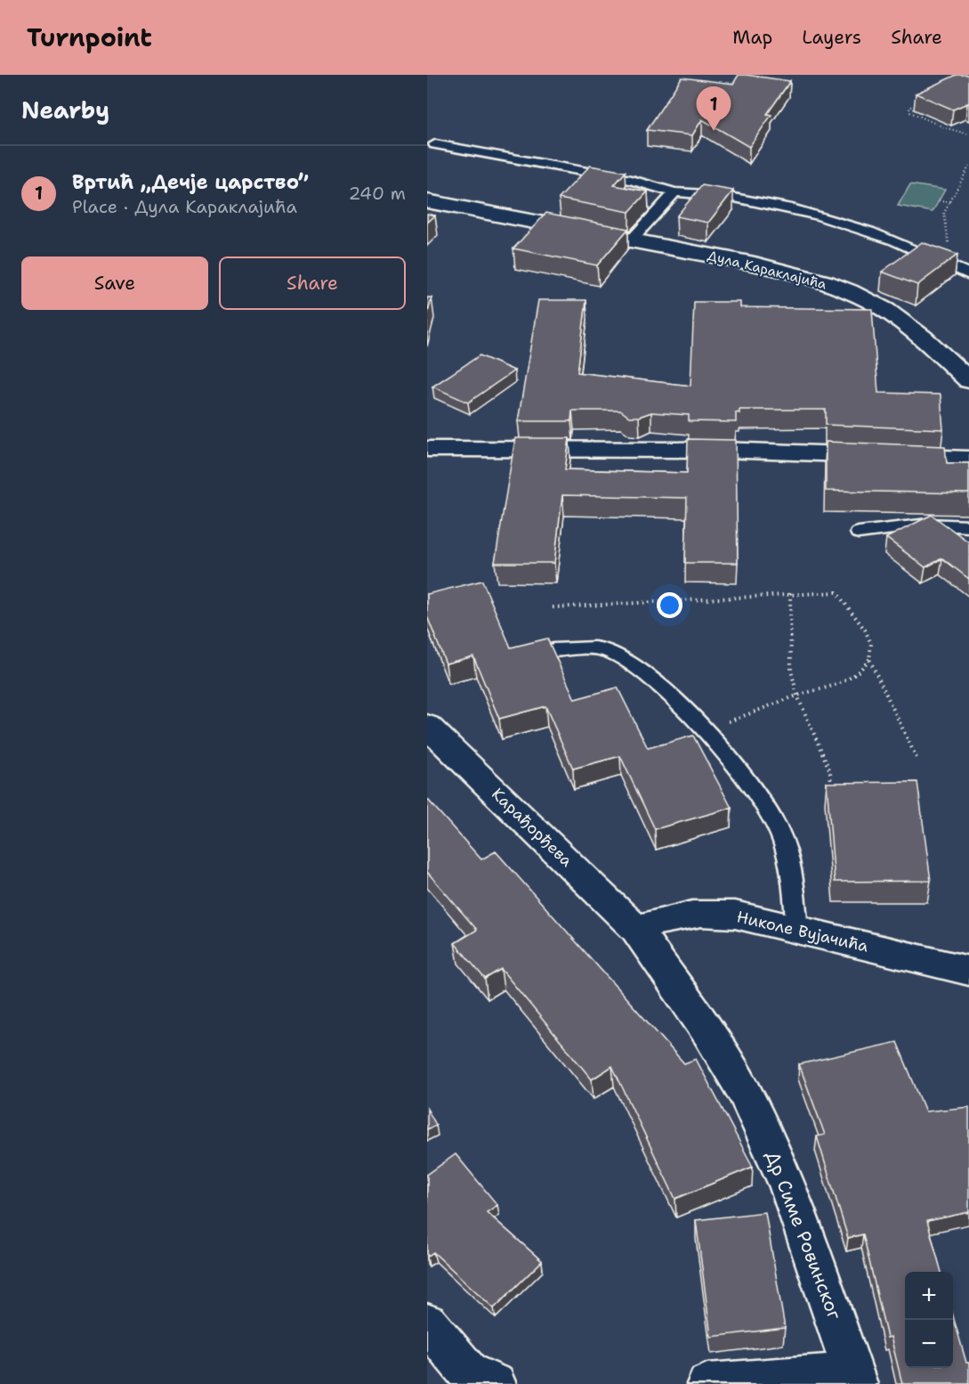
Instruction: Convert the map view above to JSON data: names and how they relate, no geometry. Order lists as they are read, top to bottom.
{
  "streets": {
    "street": [
      "Дула Караклајића",
      "Карађорђева",
      "Николе Вујачића",
      "Др Симе Ровинског"
    ]
  },
  "crossings": [
    ["Карађорђева", "Николе Вујачића"],
    ["Карађорђева", "Др Симе Ровинског"],
    ["Николе Вујачића", "Др Симе Ровинског"]
  ],
  "page": {
    "header": "Turnpoint",
    "nav": ["Map", "Layers", "Share"],
    "heading": "Nearby",
    "pins": "1",
    "list": [
      {
        "mark": "1",
        "name": "Вртић „Дечје царство”",
        "note": "Place · Дула Караклајића",
        "value": "240 m"
      }
    ],
    "buttons": ["Save", "Share"],
    "map_buttons": ["+", "−"]
  }
}
